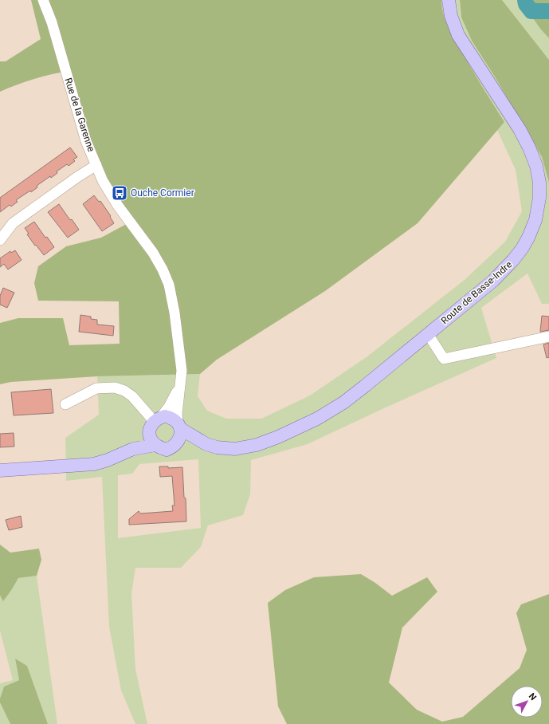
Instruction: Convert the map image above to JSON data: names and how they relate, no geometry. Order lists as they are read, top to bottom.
{
  "streets": {
    "main road": ["Route de Basse-Indre"],
    "street": ["Rue de la Garenne"]
  },
  "crossings": [
    ["Rue de la Garenne", "Route de Basse-Indre"]
  ],
  "places": {
    "bus stop": ["Ouche Cormier"]
  },
  "north": "top right"
}
